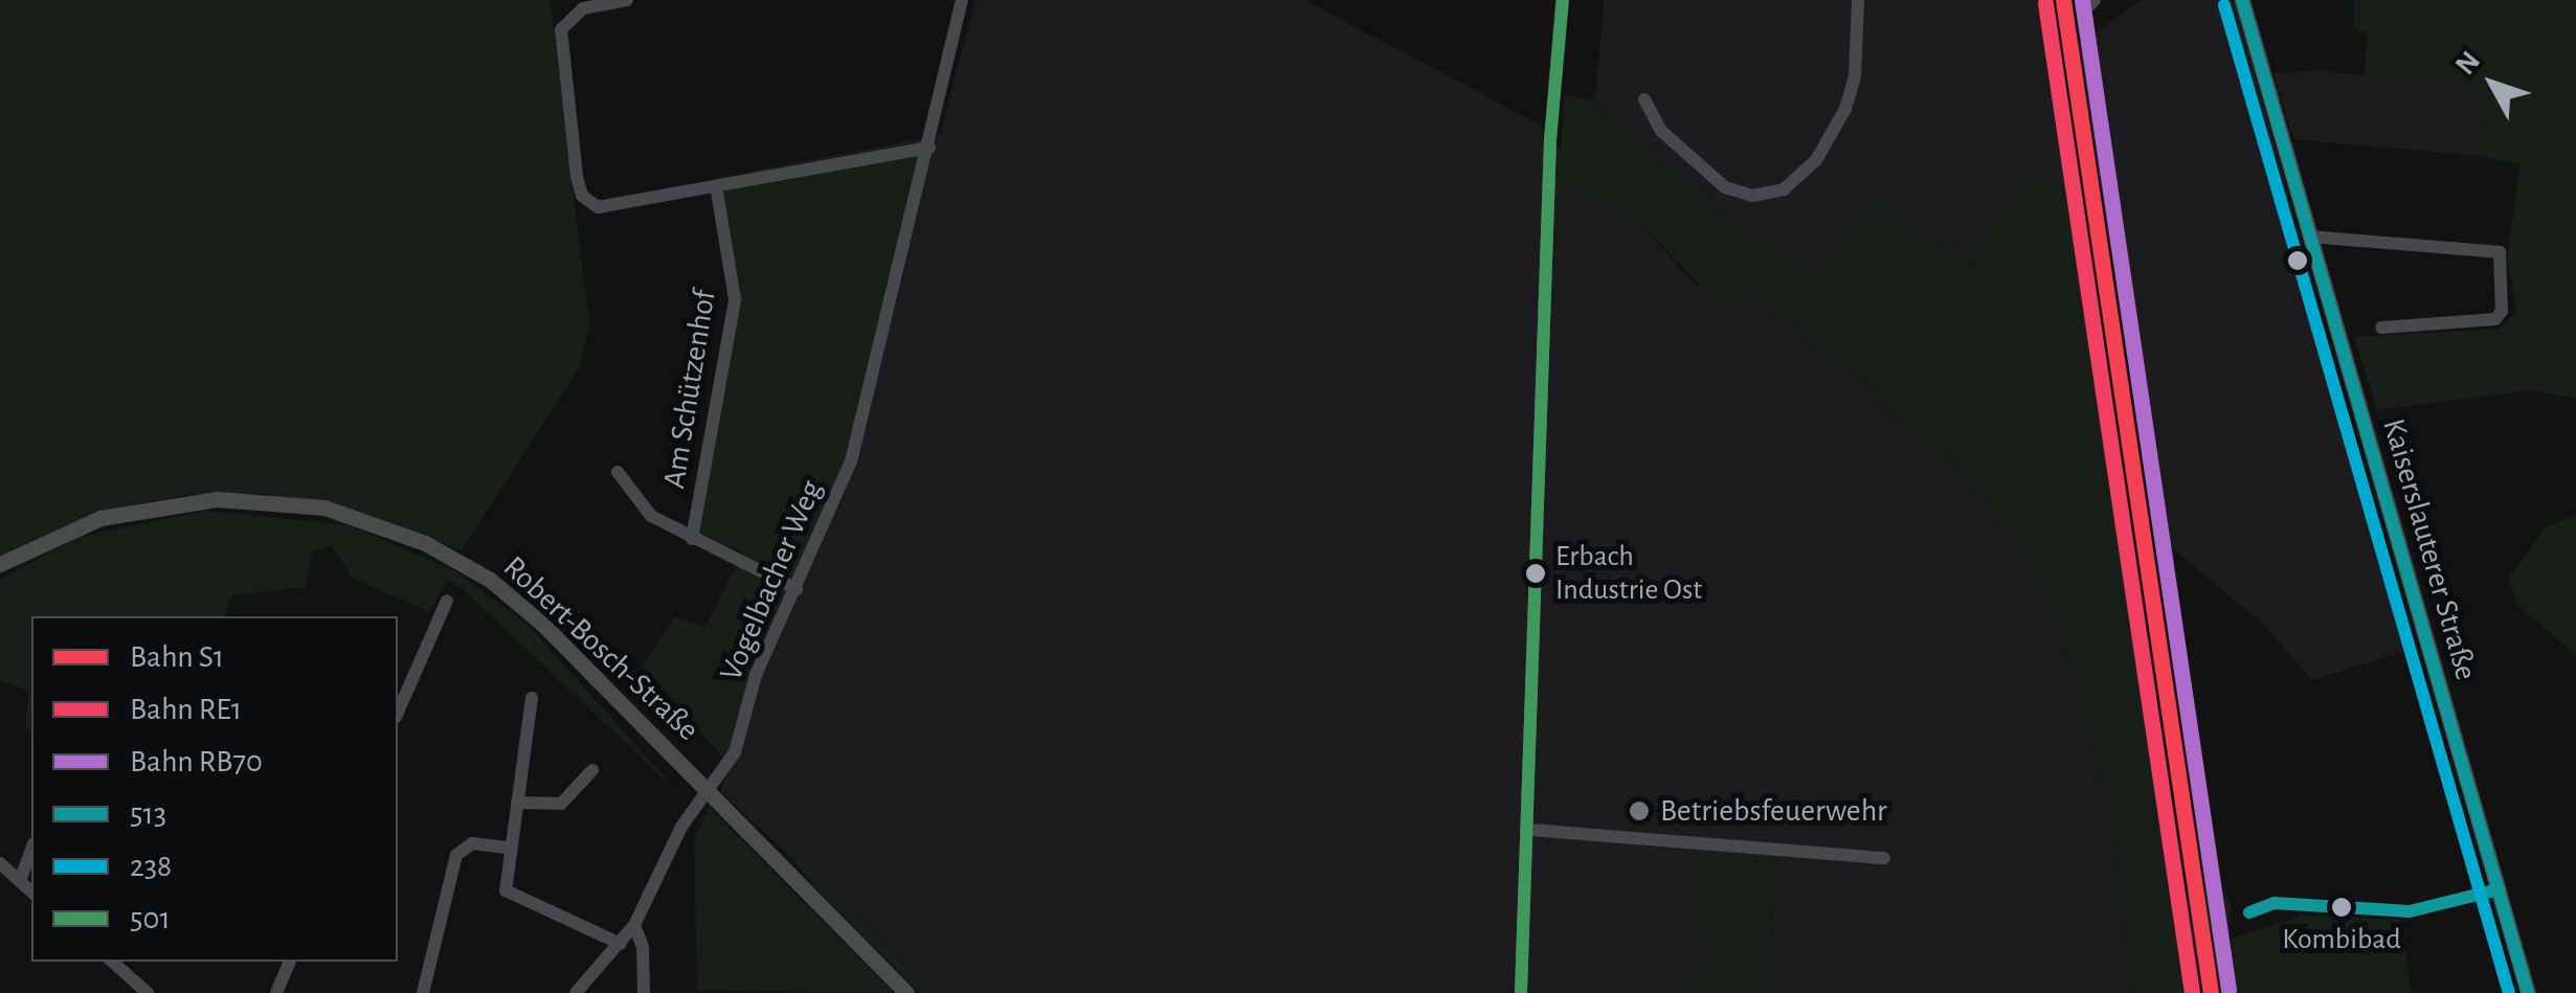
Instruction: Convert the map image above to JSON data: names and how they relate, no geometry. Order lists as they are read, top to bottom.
{
  "streets": {
    "main road": ["Kaiserslauterer Straße", "Robert-Bosch-Straße"],
    "street": ["Am Schützenhof", "Vogelbacher Weg"]
  },
  "crossings": [
    ["Am Schützenhof", "Vogelbacher Weg"],
    ["Vogelbacher Weg", "Robert-Bosch-Straße"]
  ],
  "places": ["Erbach Industrie Ost", "Betriebsfeuerwehr", "Kombibad"],
  "lines": [
    "rail line S1",
    "rail line RB70",
    "transit line 513",
    "transit line 501",
    "rail line RE1",
    "transit line 238"
  ],
  "legend": [
    "Bahn S1",
    "Bahn RE1",
    "Bahn RB70",
    "513",
    "238",
    "501"
  ],
  "north": "top left"
}
